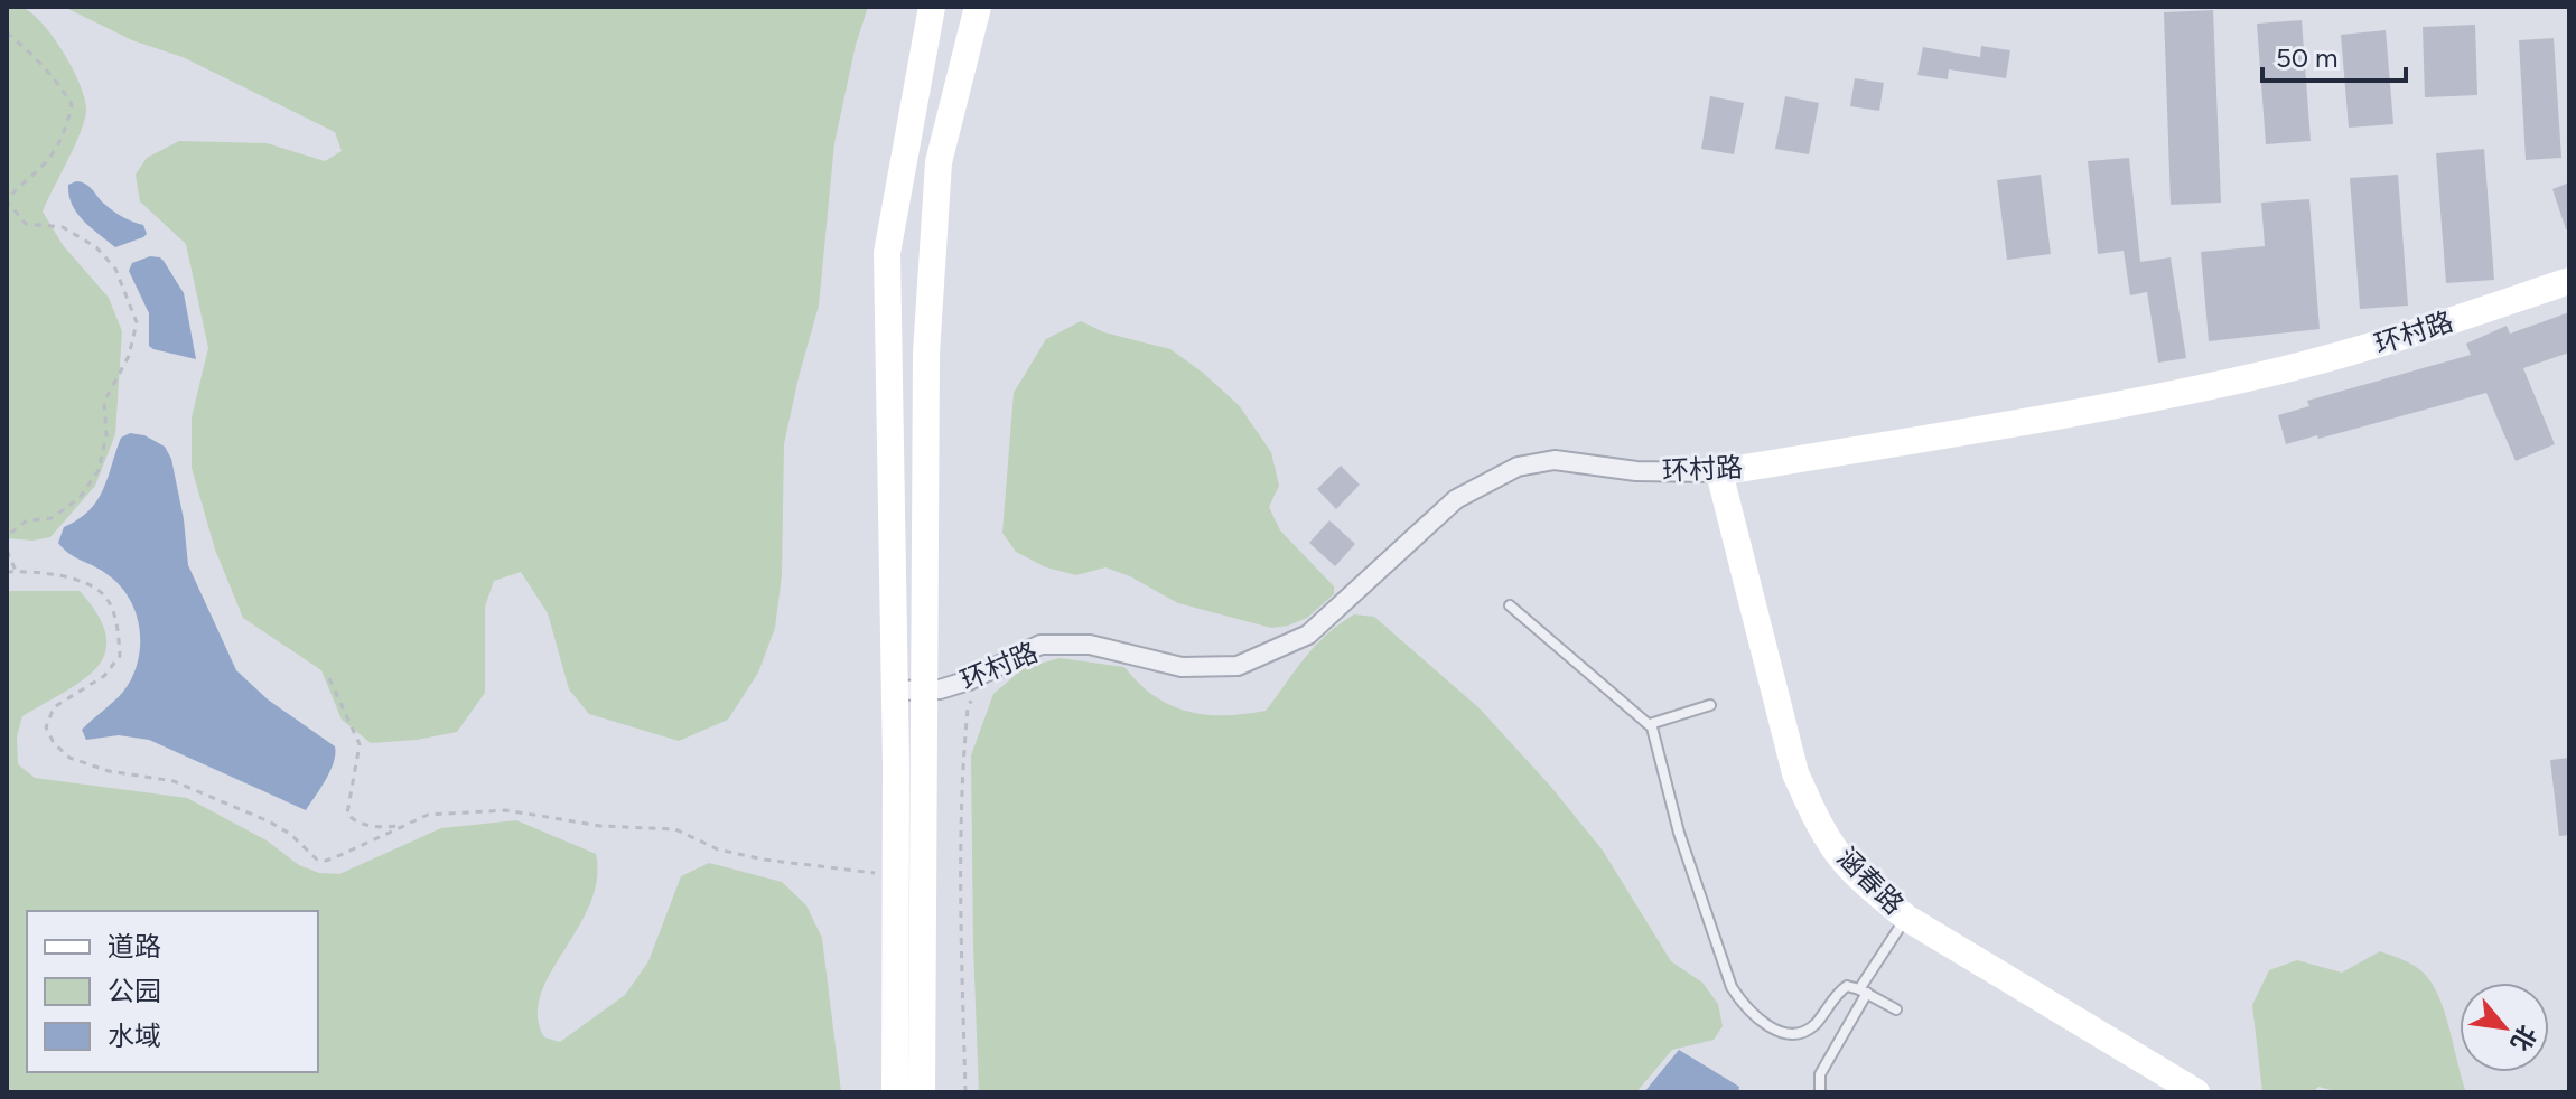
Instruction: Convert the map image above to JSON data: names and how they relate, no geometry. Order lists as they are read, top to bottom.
{
  "streets": {
    "main road": ["环村路", "涵春路"]
  },
  "crossings": [
    ["环村路", "涵春路"]
  ],
  "legend": ["道路", "公园", "水域"],
  "scale_bar": "50 m",
  "north": "bottom right"
}
